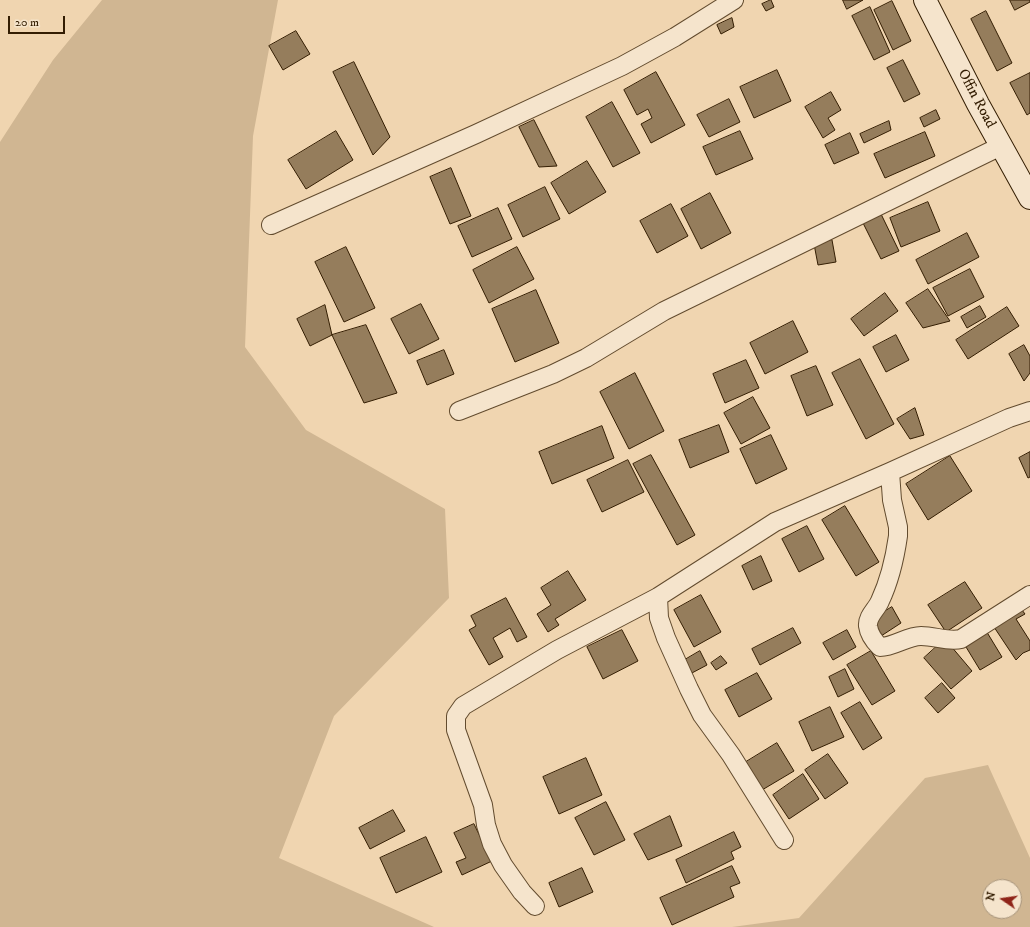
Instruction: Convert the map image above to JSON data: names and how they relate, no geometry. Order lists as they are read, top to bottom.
{
  "streets": {
    "street": ["Offin Road"]
  },
  "scale_bar": "20 m",
  "north": "left"
}
